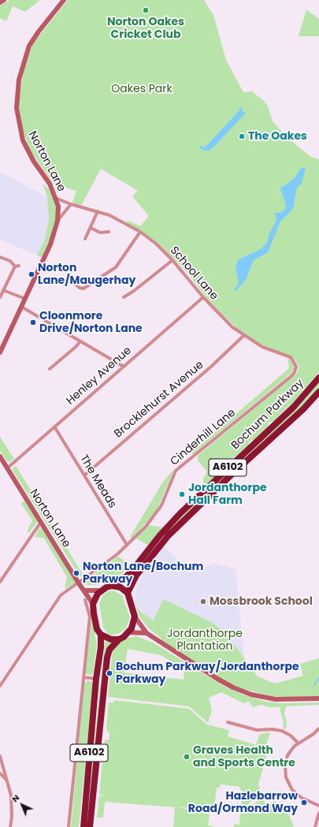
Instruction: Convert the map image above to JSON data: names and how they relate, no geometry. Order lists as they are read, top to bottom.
{
  "streets": {
    "highway": ["Bochum Parkway", "A6102"],
    "street": [
      "Norton Lane",
      "School Lane",
      "Henley Avenue",
      "Brocklehurst Avenue",
      "Cinderhill Lane",
      "The Meads"
    ]
  },
  "crossings": [
    ["Norton Lane", "School Lane"],
    ["Norton Lane", "Henley Avenue"],
    ["Norton Lane", "Bochum Parkway"],
    ["Norton Lane", "Cinderhill Lane"],
    ["Norton Lane", "A6102"],
    ["School Lane", "Henley Avenue"],
    ["School Lane", "Brocklehurst Avenue"],
    ["School Lane", "Cinderhill Lane"],
    ["Henley Avenue", "The Meads"],
    ["Brocklehurst Avenue", "The Meads"],
    ["Bochum Parkway", "A6102"],
    ["Cinderhill Lane", "The Meads"]
  ],
  "parks": ["Oakes Park", "Jordanthorpe Plantation"],
  "places": [
    "Norton Oakes Cricket Club",
    "The Oakes",
    "Norton Lane/Maugerhay",
    "Cloonmore Drive/Norton Lane",
    "Jordanthorpe Hall Farm",
    "Norton Lane/Bochum Parkway",
    "Mossbrook School",
    "Bochum Parkway/Jordanthorpe Parkway",
    "Graves Health and Sports Centre",
    "Hazlebarrow Road/Ormond Way"
  ],
  "north": "top left"
}
